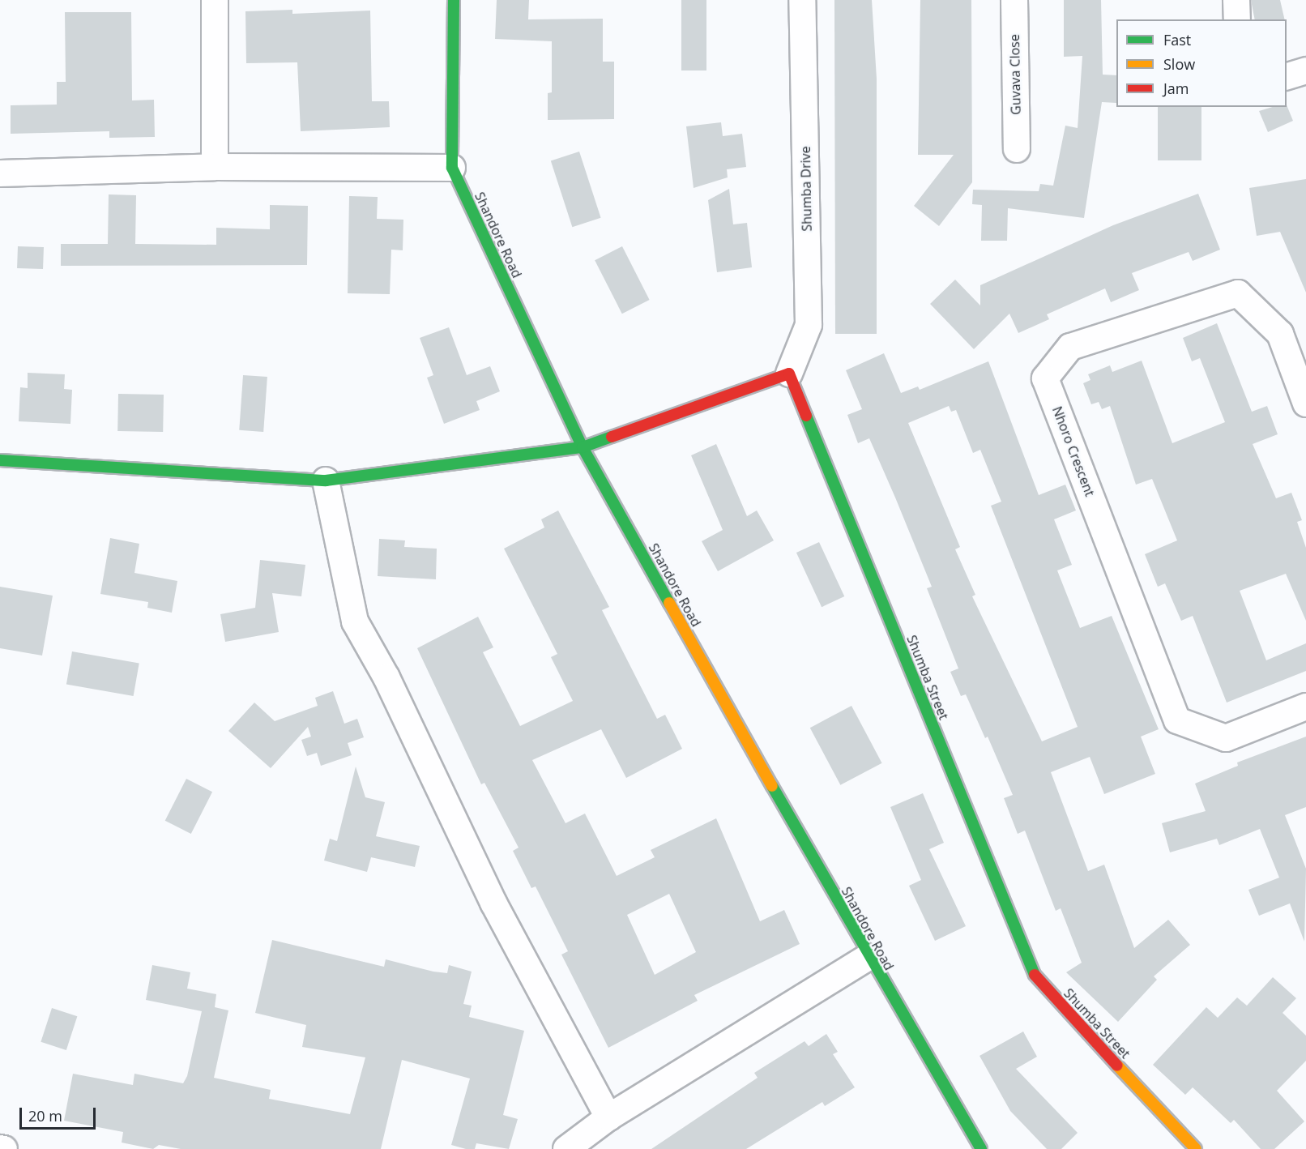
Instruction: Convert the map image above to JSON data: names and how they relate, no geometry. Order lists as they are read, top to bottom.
{
  "streets": {
    "street": [
      "Guvava Close",
      "Shumba Drive",
      "Shandore Road",
      "Nhoro Crescent",
      "Shumba Street"
    ]
  },
  "crossings": [
    ["Shumba Drive", "Shumba Street"]
  ],
  "legend": ["Fast", "Slow", "Jam"],
  "scale_bar": "20 m"
}
